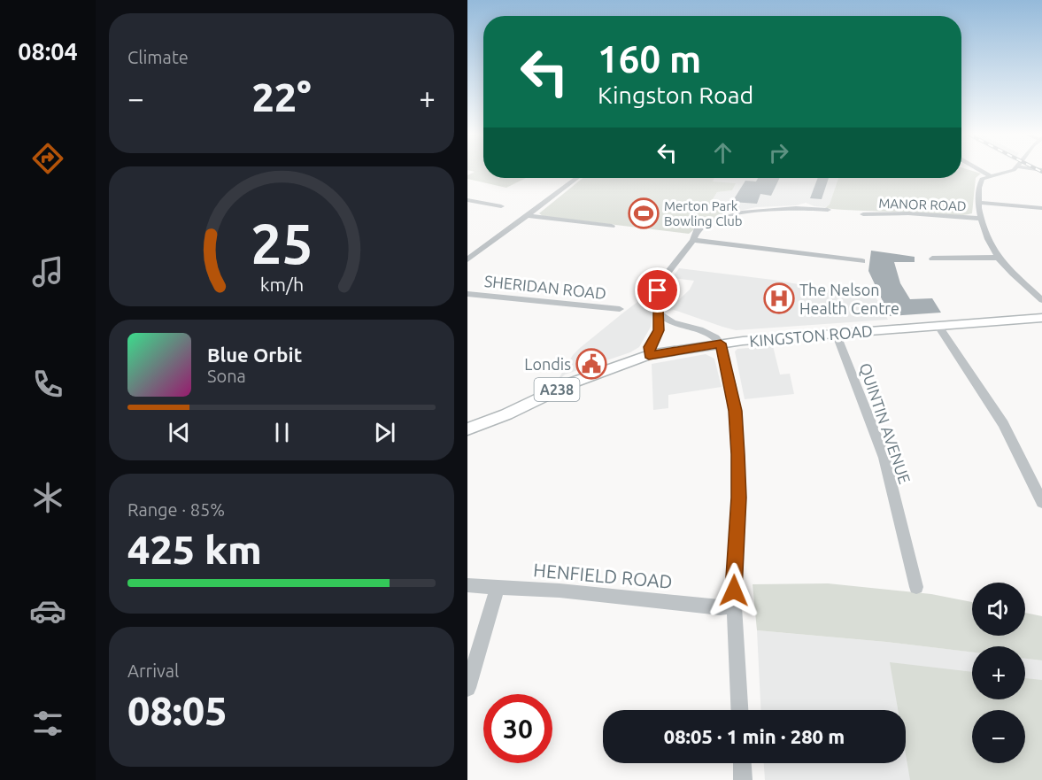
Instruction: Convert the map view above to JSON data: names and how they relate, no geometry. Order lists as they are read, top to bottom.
{
  "streets": {
    "main road": ["KINGSTON ROAD", "A238"],
    "street": [
      "MANOR ROAD",
      "SHERIDAN ROAD",
      "QUINTIN AVENUE",
      "HENFIELD ROAD"
    ]
  },
  "crossings": [
    ["KINGSTON ROAD", "QUINTIN AVENUE"]
  ],
  "places": {
    "sports": ["Merton Park Bowling Club"],
    "hospital": ["The Nelson Health Centre"],
    "public building": ["Londis"]
  },
  "page": {
    "tabs": "08:04",
    "tile": [
      "Climate",
      ["Range · 85%", "425 km"],
      ["Arrival", "08:05"]
    ],
    "turn": ["160 m", "Kingston Road"],
    "heat": ["−", "22°", "+"],
    "song": ["Blue Orbit", "Sona"],
    "map_buttons": ["+", "−"],
    "limit": "30",
    "trip": "08:05 · 1 min · 280 m",
    "gauge": ["25", "km/h"]
  }
}
